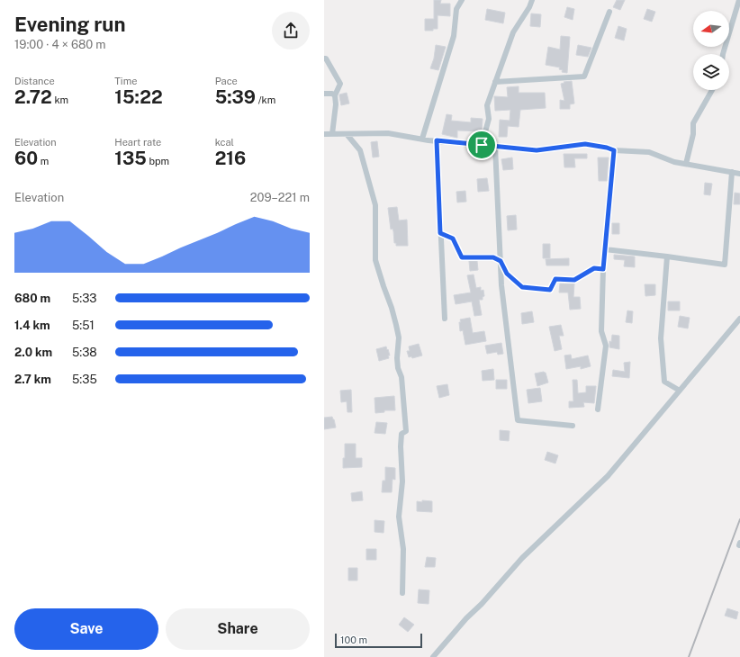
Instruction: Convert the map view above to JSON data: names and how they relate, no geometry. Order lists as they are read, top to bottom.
{
  "scale_bar": "100 m",
  "north": "left",
  "page": {
    "heading": ["Evening run", "19:00 · 4 × 680 m"],
    "stats": [
      ["Distance", "2.72 km"],
      ["Time", "15:22"],
      ["Pace", "5:39 /km"],
      ["Elevation", "60 m"],
      ["Heart rate", "135 bpm"],
      ["kcal", "216"]
    ],
    "chart": ["Elevation", "209–221 m"],
    "list": [
      {
        "name": "680 m",
        "note": "5:33"
      },
      {
        "name": "1.4 km",
        "note": "5:51"
      },
      {
        "name": "2.0 km",
        "note": "5:38"
      },
      {
        "name": "2.7 km",
        "note": "5:35"
      }
    ],
    "buttons": ["Save", "Share"],
    "scale": "100 m"
  }
}
